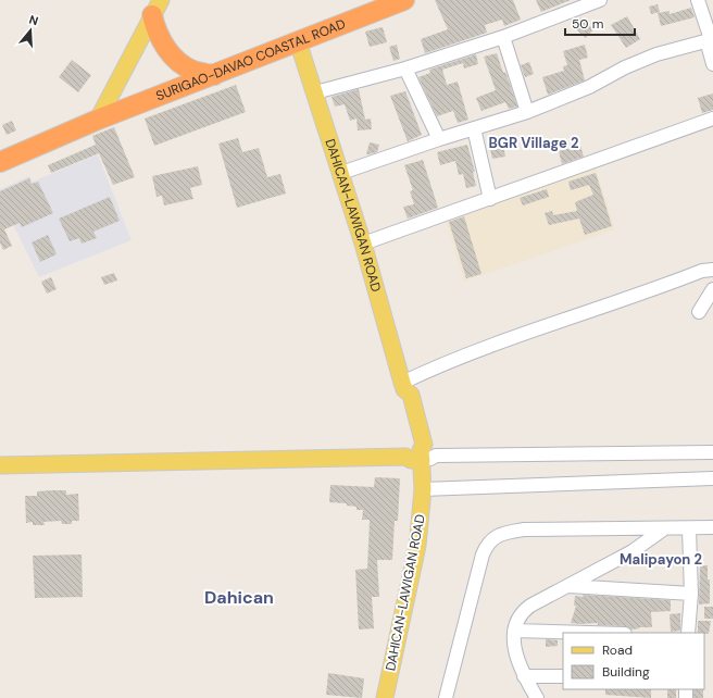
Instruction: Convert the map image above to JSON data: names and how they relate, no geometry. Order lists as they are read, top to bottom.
{
  "streets": {
    "highway": ["SURIGAO-DAVAO COASTAL ROAD"],
    "main road": ["DAHICAN-LAWIGAN ROAD"]
  },
  "crossings": [
    ["SURIGAO-DAVAO COASTAL ROAD", "DAHICAN-LAWIGAN ROAD"]
  ],
  "districts": ["BGR Village 2", "Malipayon 2", "Dahican"],
  "legend": ["Road", "Building"],
  "scale_bar": "50 m",
  "north": "top"
}
